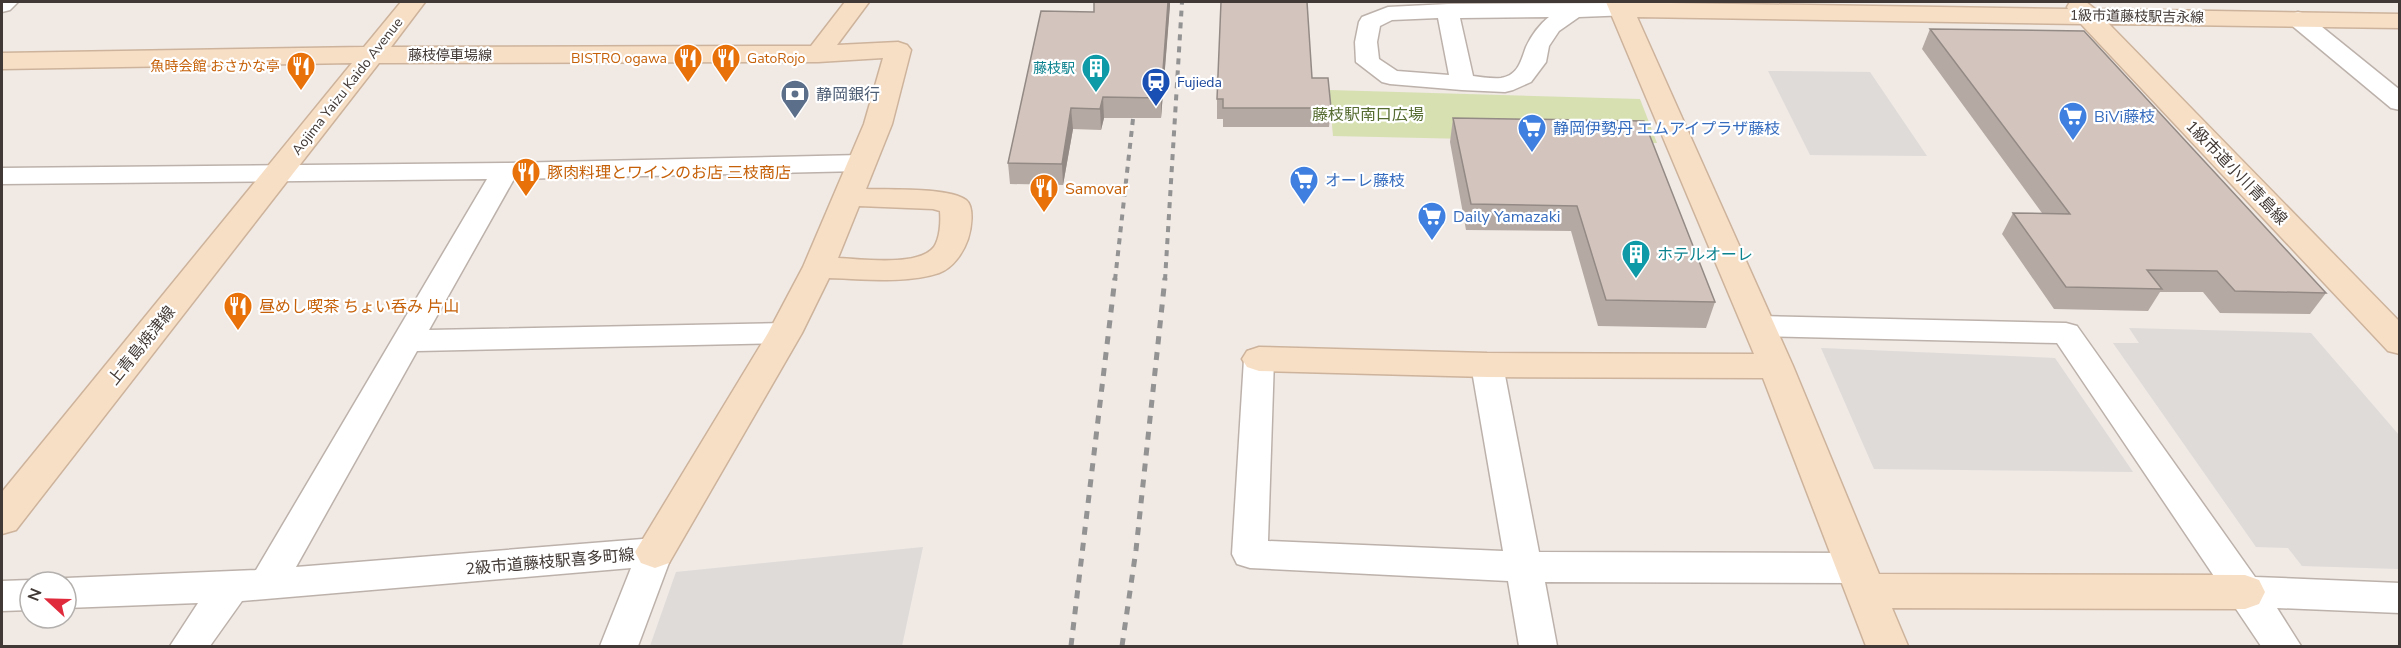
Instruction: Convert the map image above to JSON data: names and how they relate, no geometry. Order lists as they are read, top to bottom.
{
  "streets": {
    "street": [
      "1級市道藤枝駅吉永線",
      "藤枝停車場線",
      "Aojima Yaizu Kaido Avenue",
      "1級市道小川青島線",
      "上青島焼津線",
      "2級市道藤枝駅喜多町線"
    ]
  },
  "crossings": [
    ["1級市道藤枝駅吉永線", "1級市道小川青島線"],
    ["藤枝停車場線", "Aojima Yaizu Kaido Avenue"],
    ["藤枝停車場線", "2級市道藤枝駅喜多町線"],
    ["Aojima Yaizu Kaido Avenue", "上青島焼津線"]
  ],
  "parks": ["藤枝駅南口広場"],
  "places": {
    "restaurant": [
      "BISTRO ogawa",
      "GatoRojo",
      "魚時会館 おさかな亭",
      "豚肉料理とワインのお店 三枝商店",
      "Samovar",
      "昼めし喫茶 ちょい呑み 片山"
    ],
    "building": ["藤枝駅", "ホテルオーレ"],
    "station": ["Fujieda"],
    "bank": ["静岡銀行"],
    "supermarket": [
      "BiVi藤枝",
      "静岡伊勢丹 エムアイプラザ藤枝",
      "オーレ藤枝",
      "Daily Yamazaki"
    ]
  },
  "north": "left"
}
